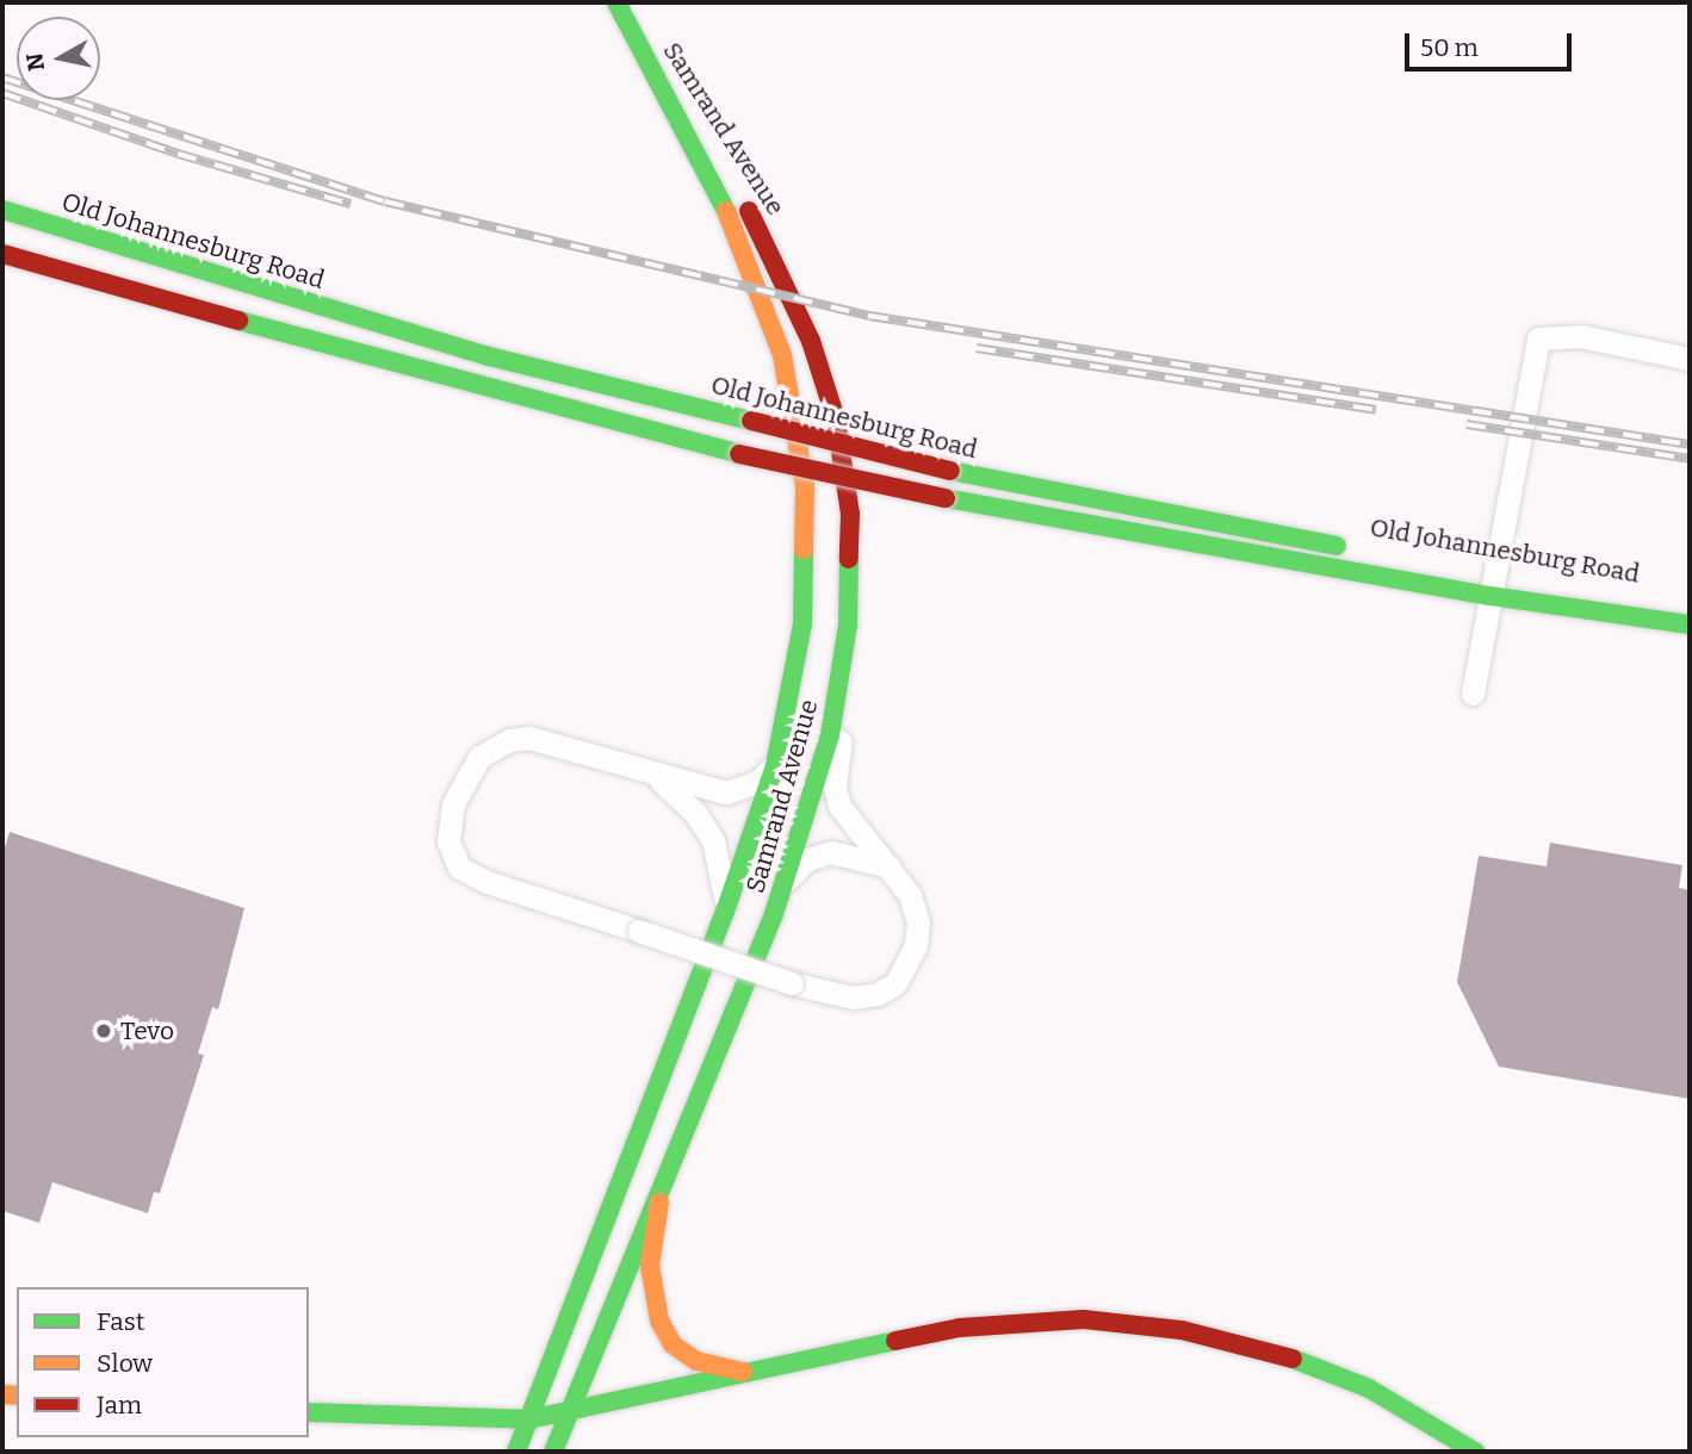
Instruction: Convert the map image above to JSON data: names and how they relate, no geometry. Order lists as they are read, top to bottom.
{
  "streets": {
    "main road": ["Samrand Avenue", "Old Johannesburg Road"]
  },
  "places": ["Tevo"],
  "legend": ["Fast", "Slow", "Jam"],
  "scale_bar": "50 m",
  "north": "left"
}
